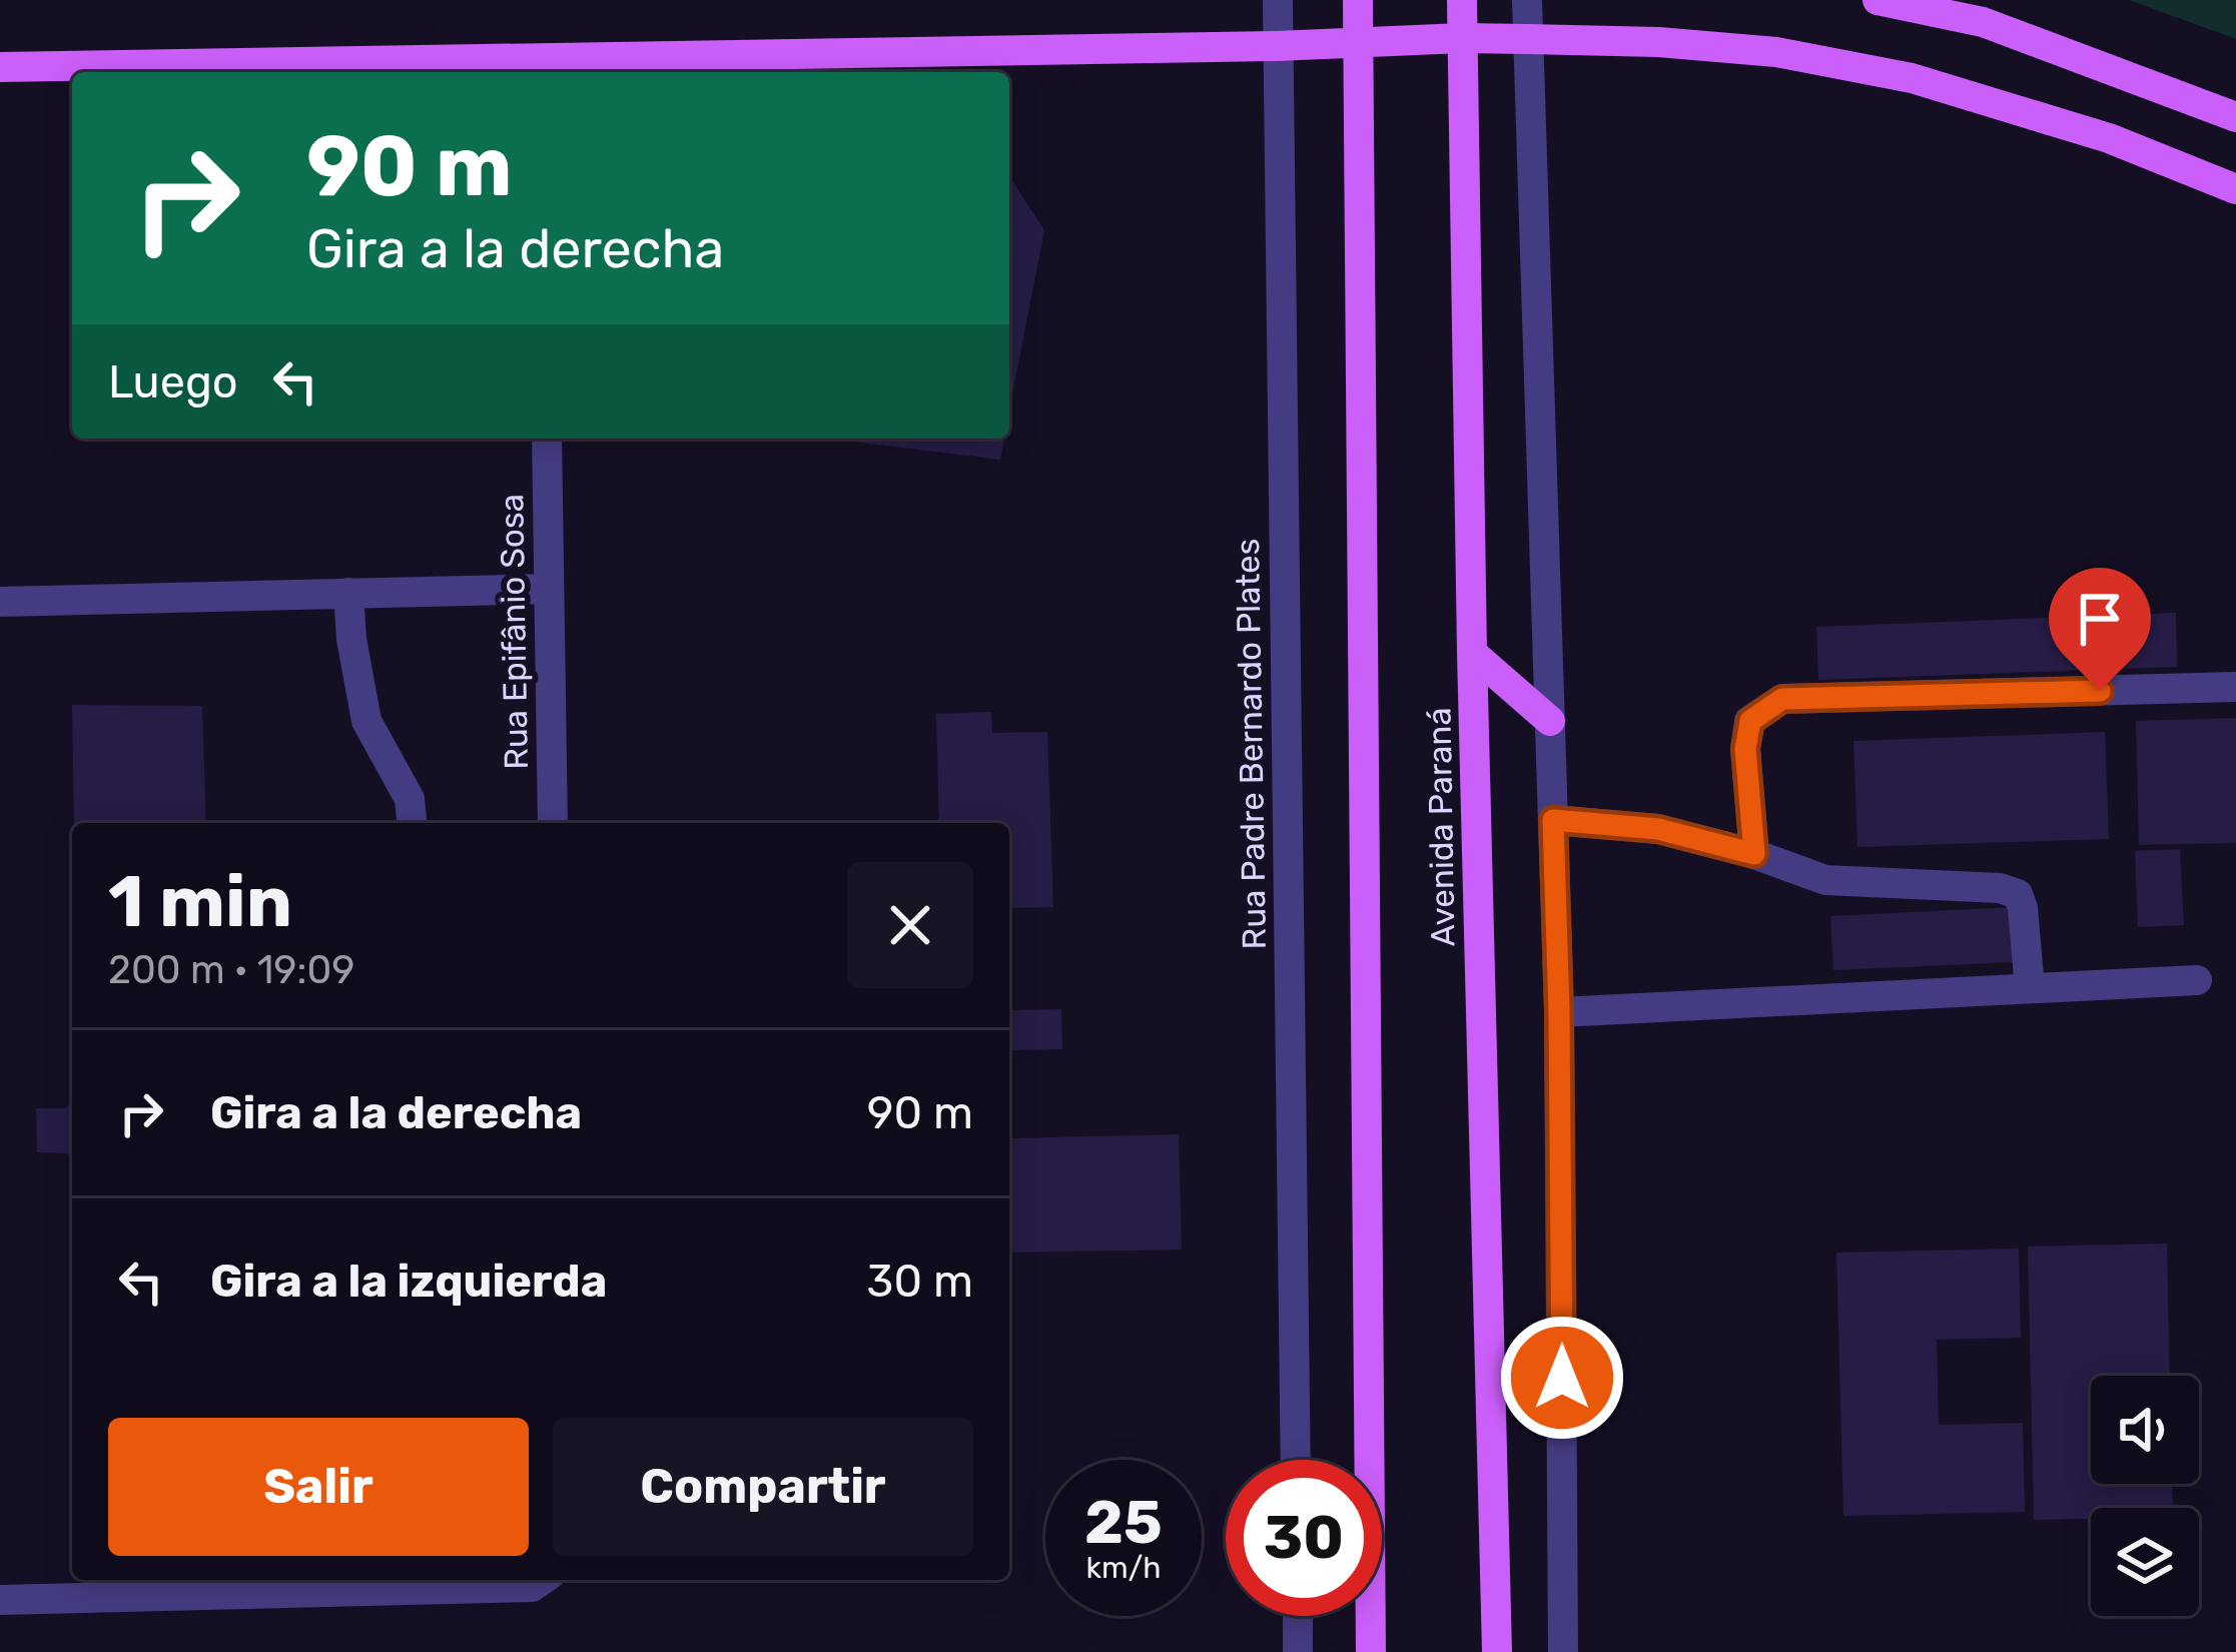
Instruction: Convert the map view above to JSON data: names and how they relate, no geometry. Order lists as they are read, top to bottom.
{
  "streets": {
    "main road": ["Avenida Paraná"],
    "street": ["Rua Epifânio Sosa", "Rua Padre Bernardo Plates"]
  },
  "page": {
    "turn": ["90 m", "Gira a la derecha"],
    "then": "Luego",
    "heading": ["1 min", "200 m · 19:09"],
    "list": [
      {
        "name": "Gira a la derecha",
        "value": "90 m"
      },
      {
        "name": "Gira a la izquierda",
        "value": "30 m"
      }
    ],
    "buttons": ["Salir", "Compartir"],
    "speed": "25 km/h",
    "limit": "30"
  }
}
